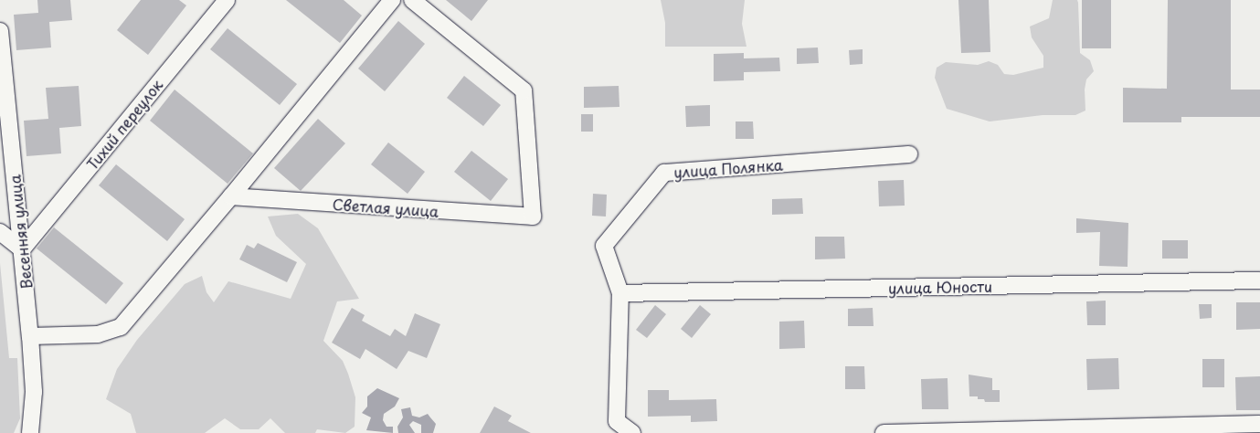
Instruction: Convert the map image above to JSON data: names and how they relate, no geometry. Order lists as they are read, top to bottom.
{
  "streets": {
    "street": [
      "Тихий переулок",
      "улица Полянка",
      "Светлая улица",
      "Весенняя улица",
      "улица Юности"
    ]
  },
  "crossings": [
    ["Тихий переулок", "Весенняя улица"],
    ["улица Полянка", "улица Юности"]
  ]
}
